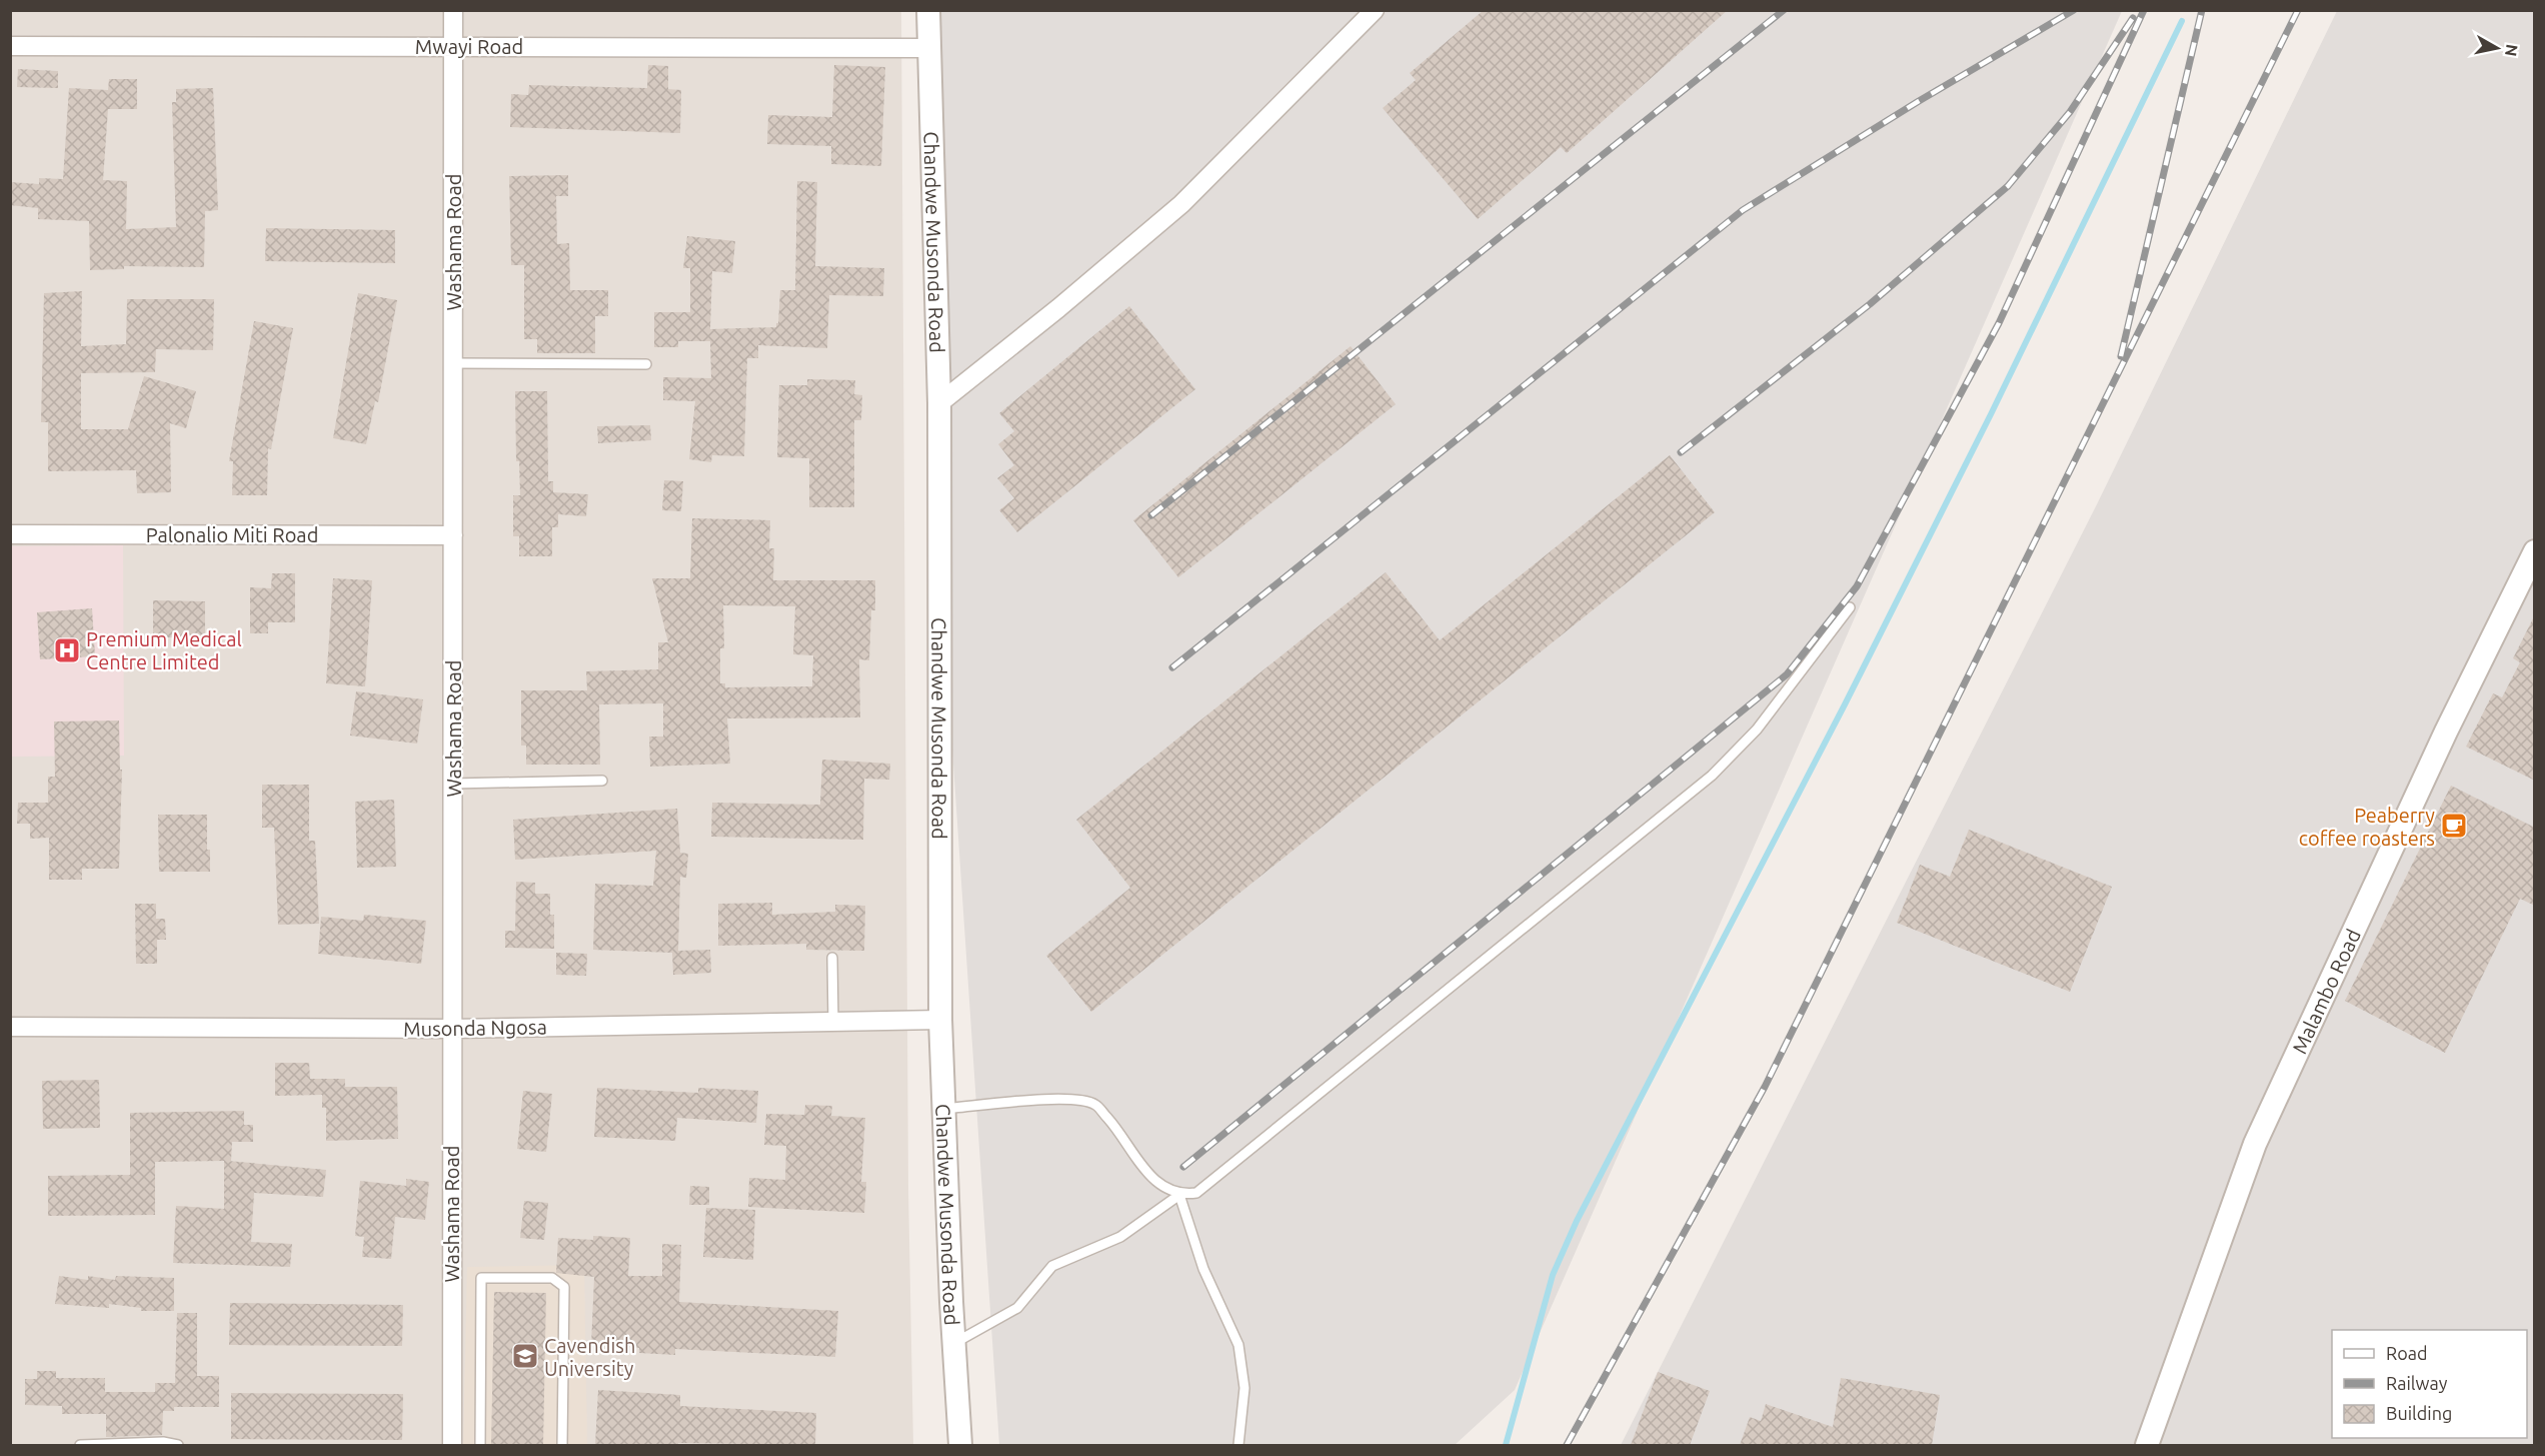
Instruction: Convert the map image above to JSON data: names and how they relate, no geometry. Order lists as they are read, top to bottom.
{
  "streets": {
    "street": [
      "Mwayi Road",
      "Washama Road",
      "Chandwe Musonda Road",
      "Palonalio Miti Road",
      "Malambo Road",
      "Musonda Ngosa"
    ]
  },
  "crossings": [
    ["Mwayi Road", "Washama Road"],
    ["Mwayi Road", "Chandwe Musonda Road"],
    ["Washama Road", "Palonalio Miti Road"],
    ["Washama Road", "Musonda Ngosa"],
    ["Chandwe Musonda Road", "Musonda Ngosa"]
  ],
  "places": {
    "hospital": ["Premium Medical Centre Limited"],
    "cafe": ["Peaberry coffee roasters"],
    "school or university": ["Cavendish University"]
  },
  "legend": ["Road", "Railway", "Building"],
  "north": "right"
}
